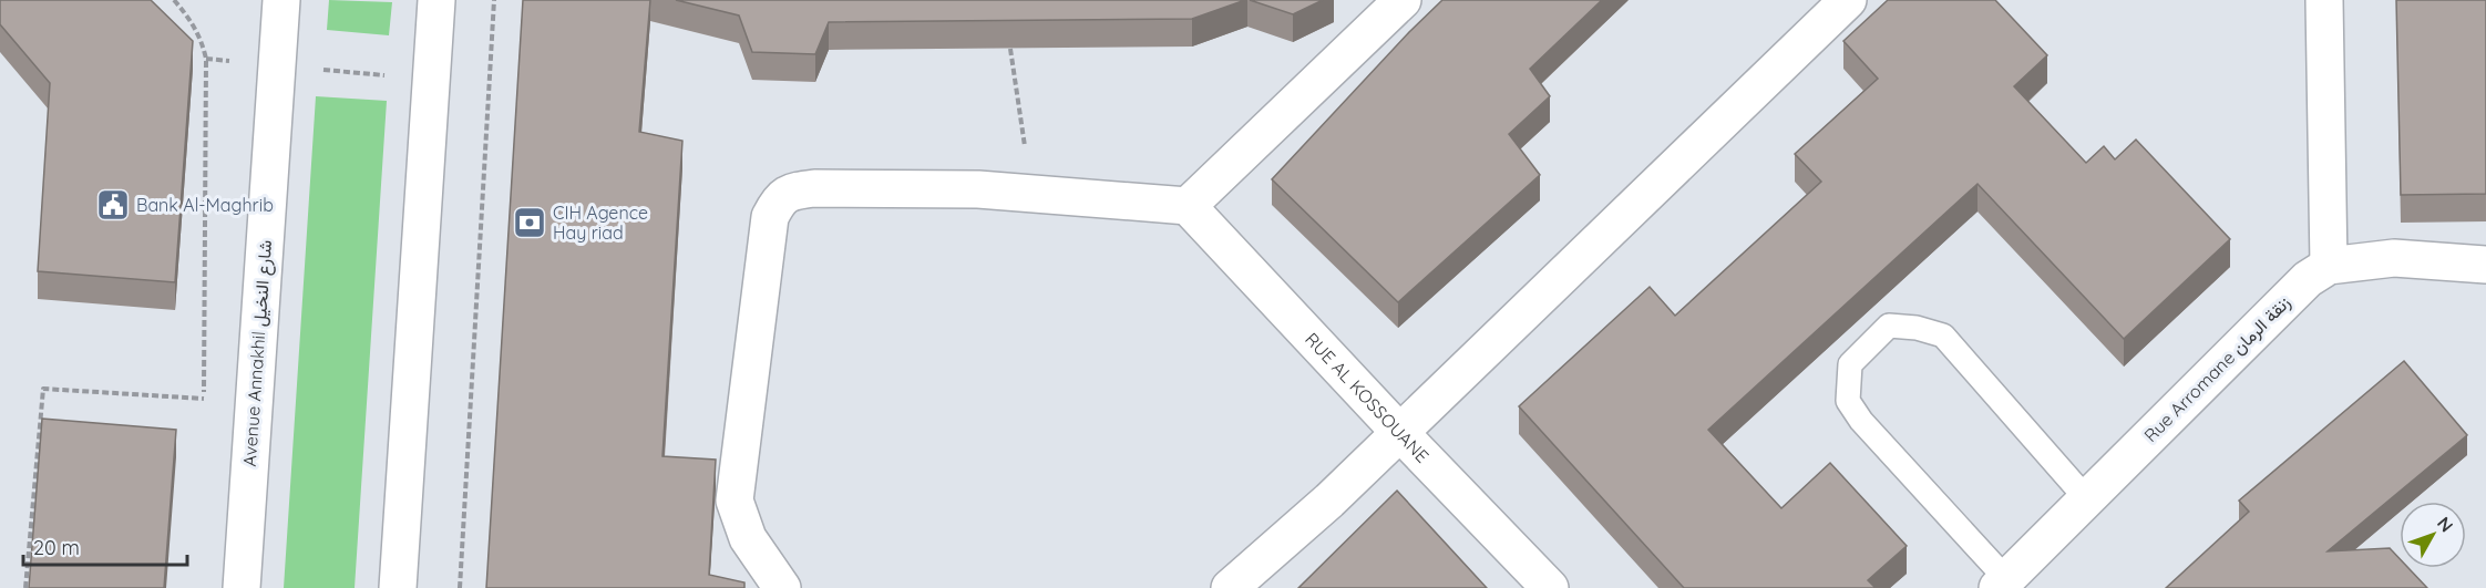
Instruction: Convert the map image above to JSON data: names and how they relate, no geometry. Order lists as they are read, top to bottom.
{
  "streets": {
    "street": ["Avenue Annakhil شارع النخيل", "Rue Arromane زنقة الرمان", "RUE AL KOSSOUANE"]
  },
  "places": {
    "public building": ["Bank Al-Maghrib"],
    "bank": ["CIH Agence Hay riad"]
  },
  "scale_bar": "20 m",
  "north": "top right"
}
